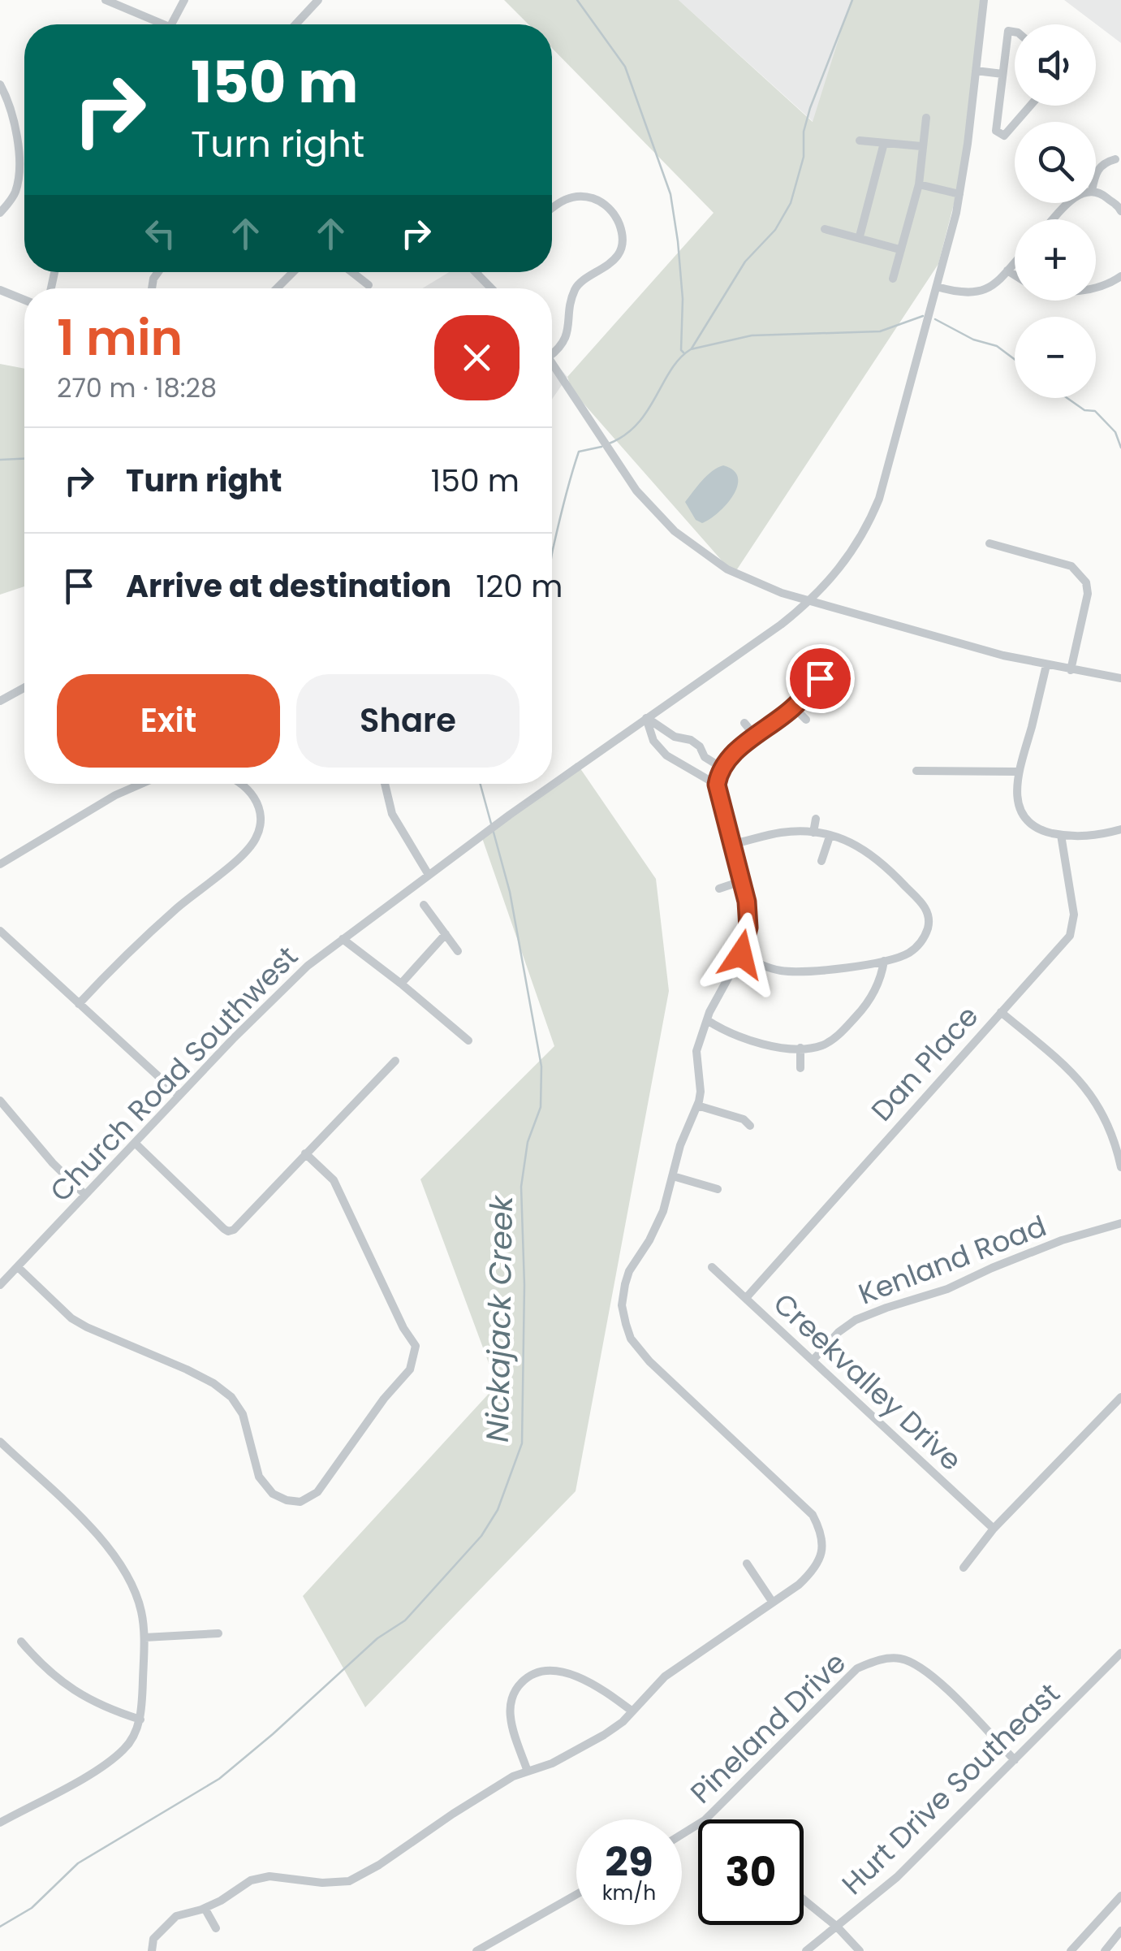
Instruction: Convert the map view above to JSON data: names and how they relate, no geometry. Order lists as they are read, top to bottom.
{
  "streets": {
    "street": [
      "Dan Place",
      "Church Road Southwest",
      "Kenland Road",
      "Creekvalley Drive",
      "Pineland Drive",
      "Hurt Drive Southeast"
    ]
  },
  "crossings": [
    ["Dan Place", "Creekvalley Drive"],
    ["Kenland Road", "Creekvalley Drive"],
    ["Pineland Drive", "Hurt Drive Southeast"]
  ],
  "water": ["Nickajack Creek"],
  "page": {
    "map_buttons": ["+", "−"],
    "turn": ["150 m", "Turn right"],
    "heading": ["1 min", "270 m · 18:28"],
    "list": [
      {
        "name": "Turn right",
        "value": "150 m"
      },
      {
        "name": "Arrive at destination",
        "value": "120 m"
      }
    ],
    "buttons": ["Exit", "Share"],
    "speed": "29 km/h",
    "limit": "30"
  }
}
